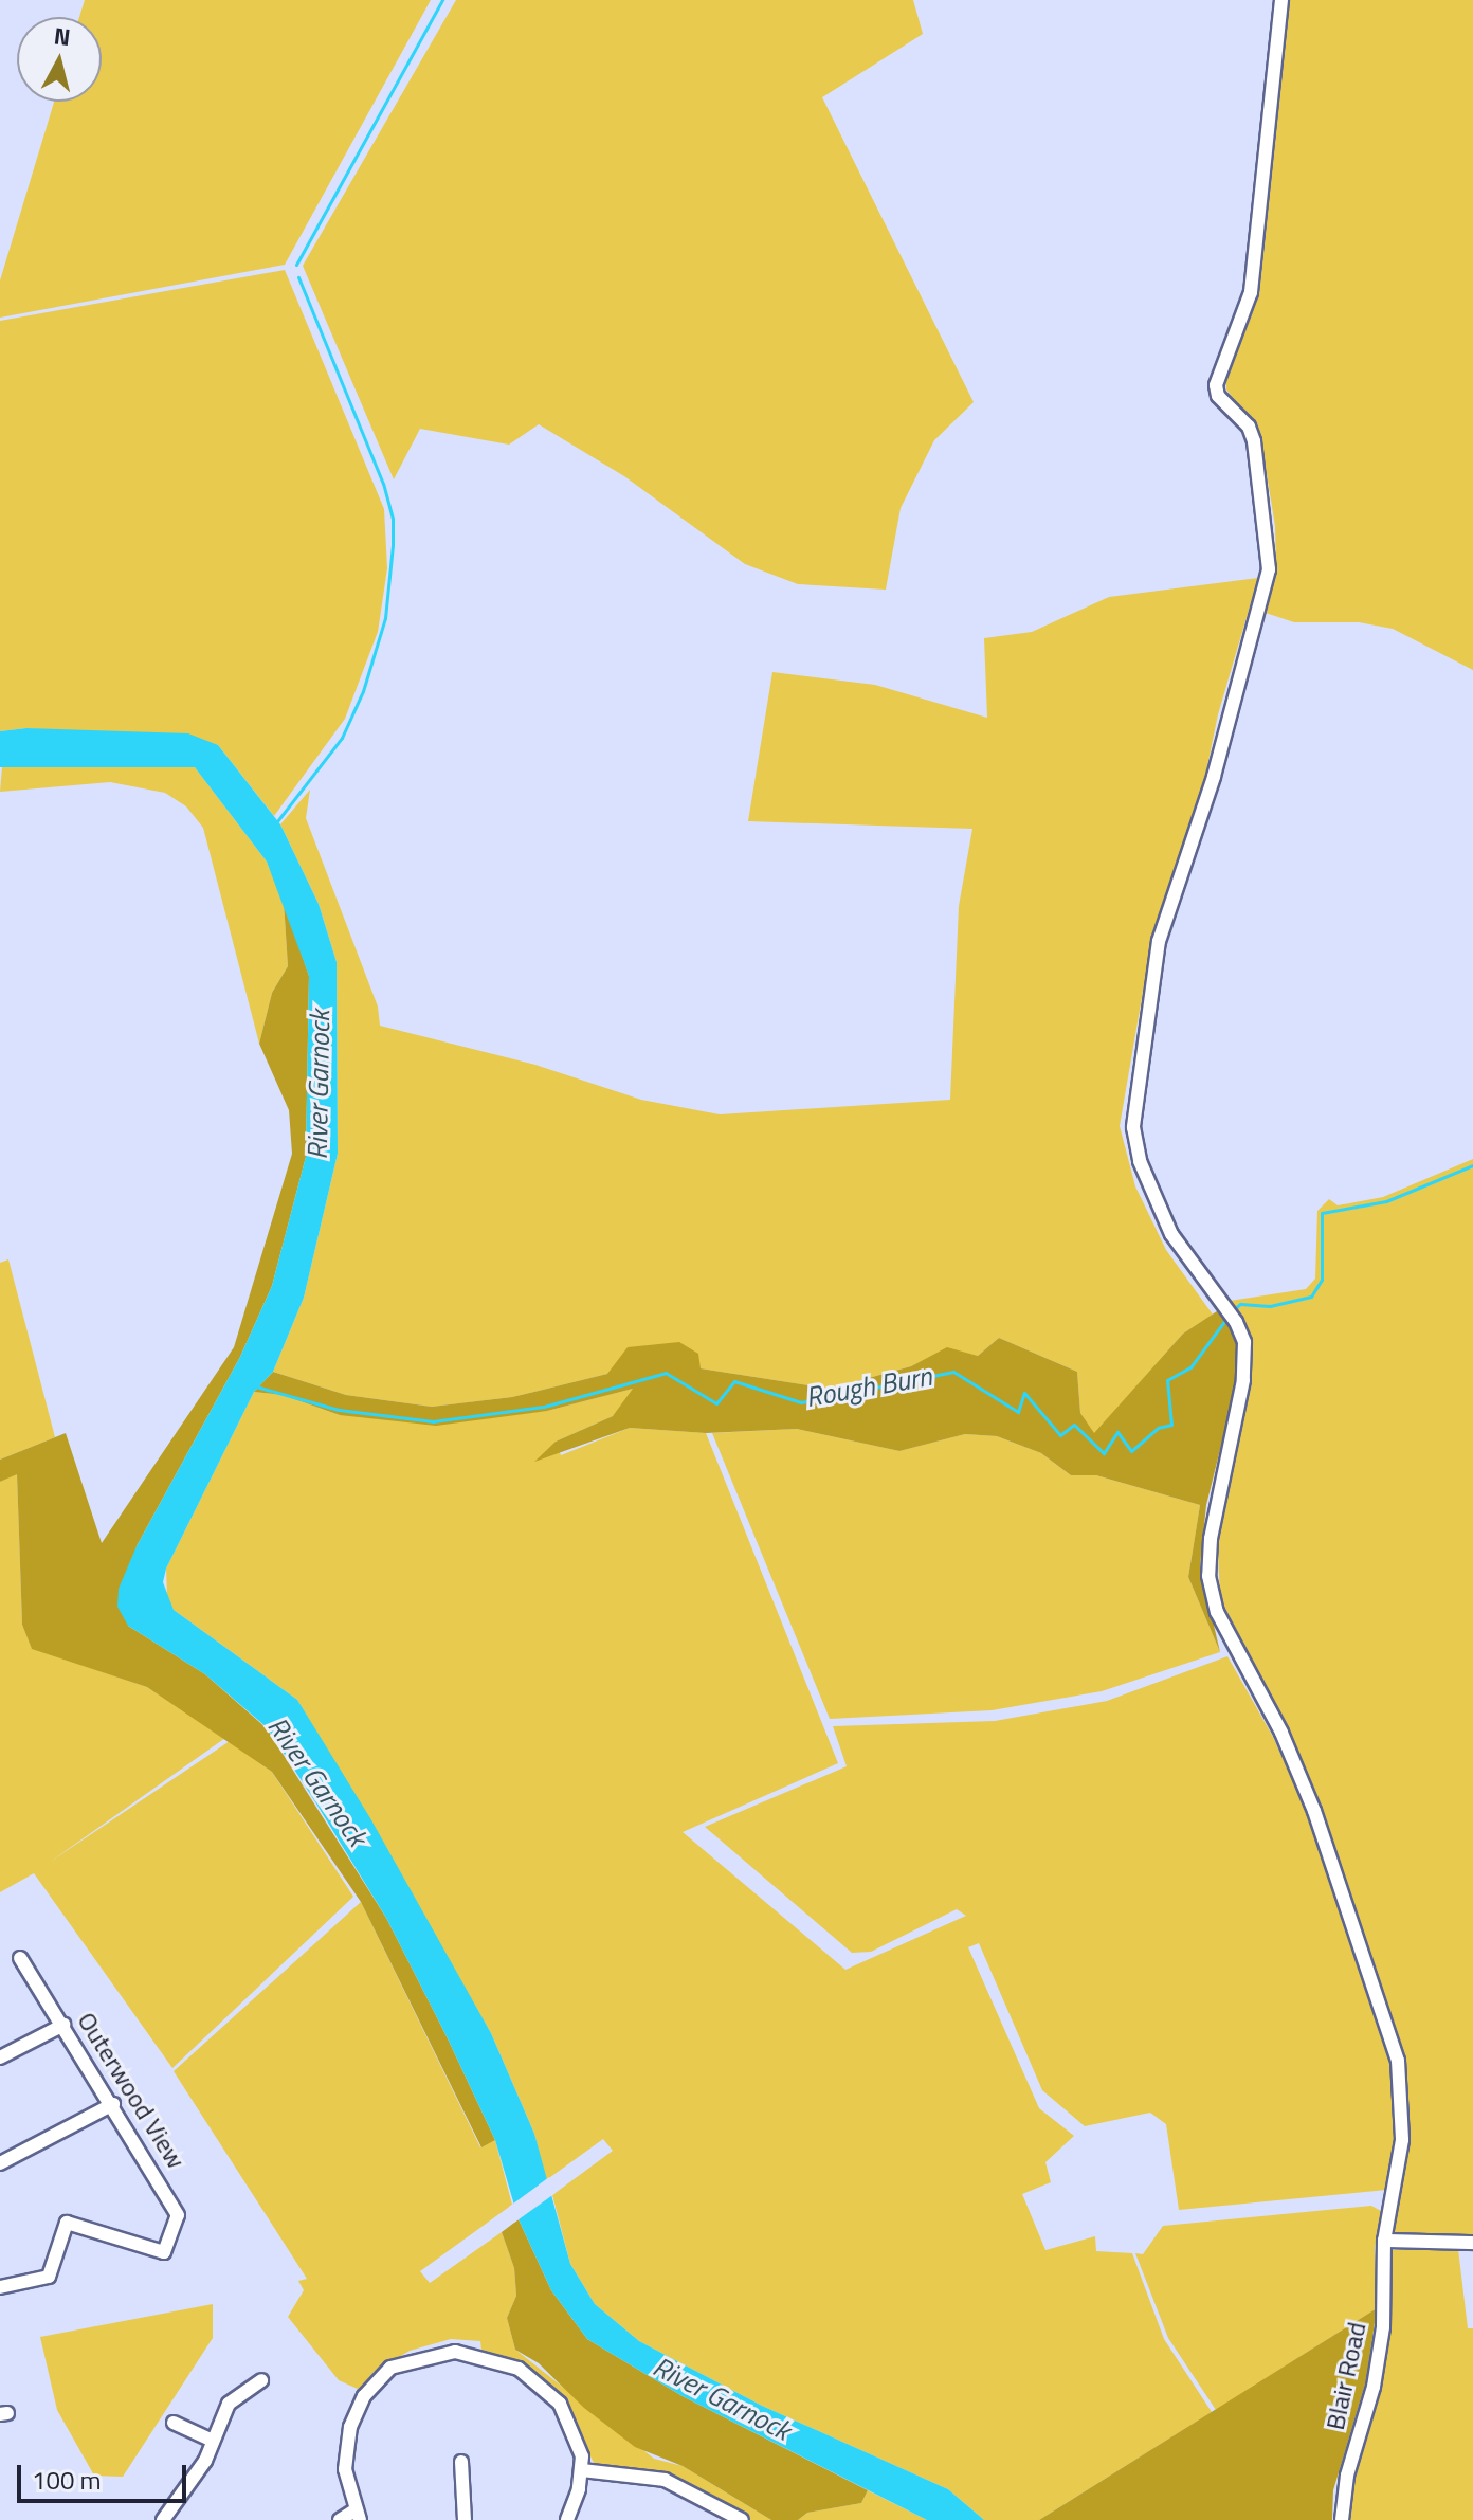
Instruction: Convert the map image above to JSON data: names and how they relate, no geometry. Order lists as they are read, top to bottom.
{
  "streets": {
    "street": ["Outerwood View", "Blair Road"]
  },
  "water": ["River Garnock", "Rough Burn"],
  "scale_bar": "100 m",
  "north": "top"
}
